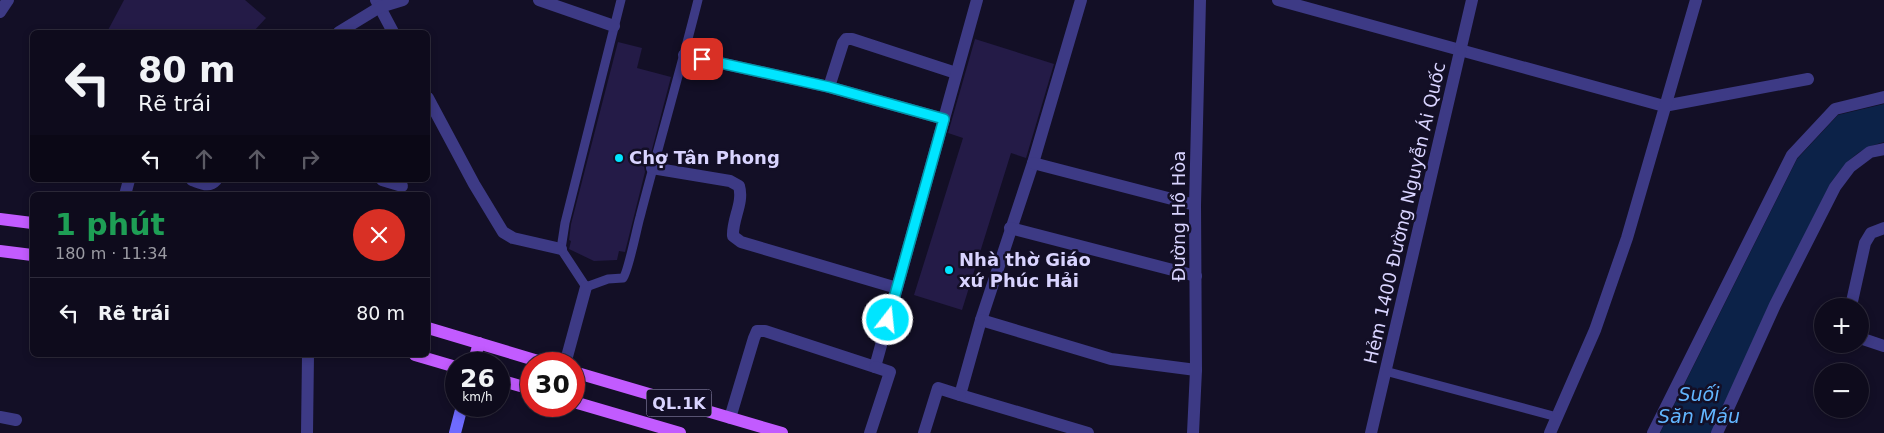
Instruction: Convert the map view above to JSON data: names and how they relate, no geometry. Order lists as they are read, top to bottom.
{
  "streets": {
    "main road": ["QL.1K"],
    "street": ["Hẻm 1400 Đường Nguyễn Ái Quốc", "Đường Hồ Hòa"]
  },
  "water": ["Suối Săn Máu"],
  "places": ["Chợ Tân Phong", "Nhà thờ Giáo xứ Phúc Hải"],
  "page": {
    "turn": ["80 m", "Rẽ trái"],
    "heading": ["1 phút", "180 m · 11:34"],
    "list": [
      {
        "name": "Rẽ trái",
        "value": "80 m"
      }
    ],
    "map_buttons": ["+", "−"],
    "speed": "26 km/h",
    "limit": "30"
  }
}
